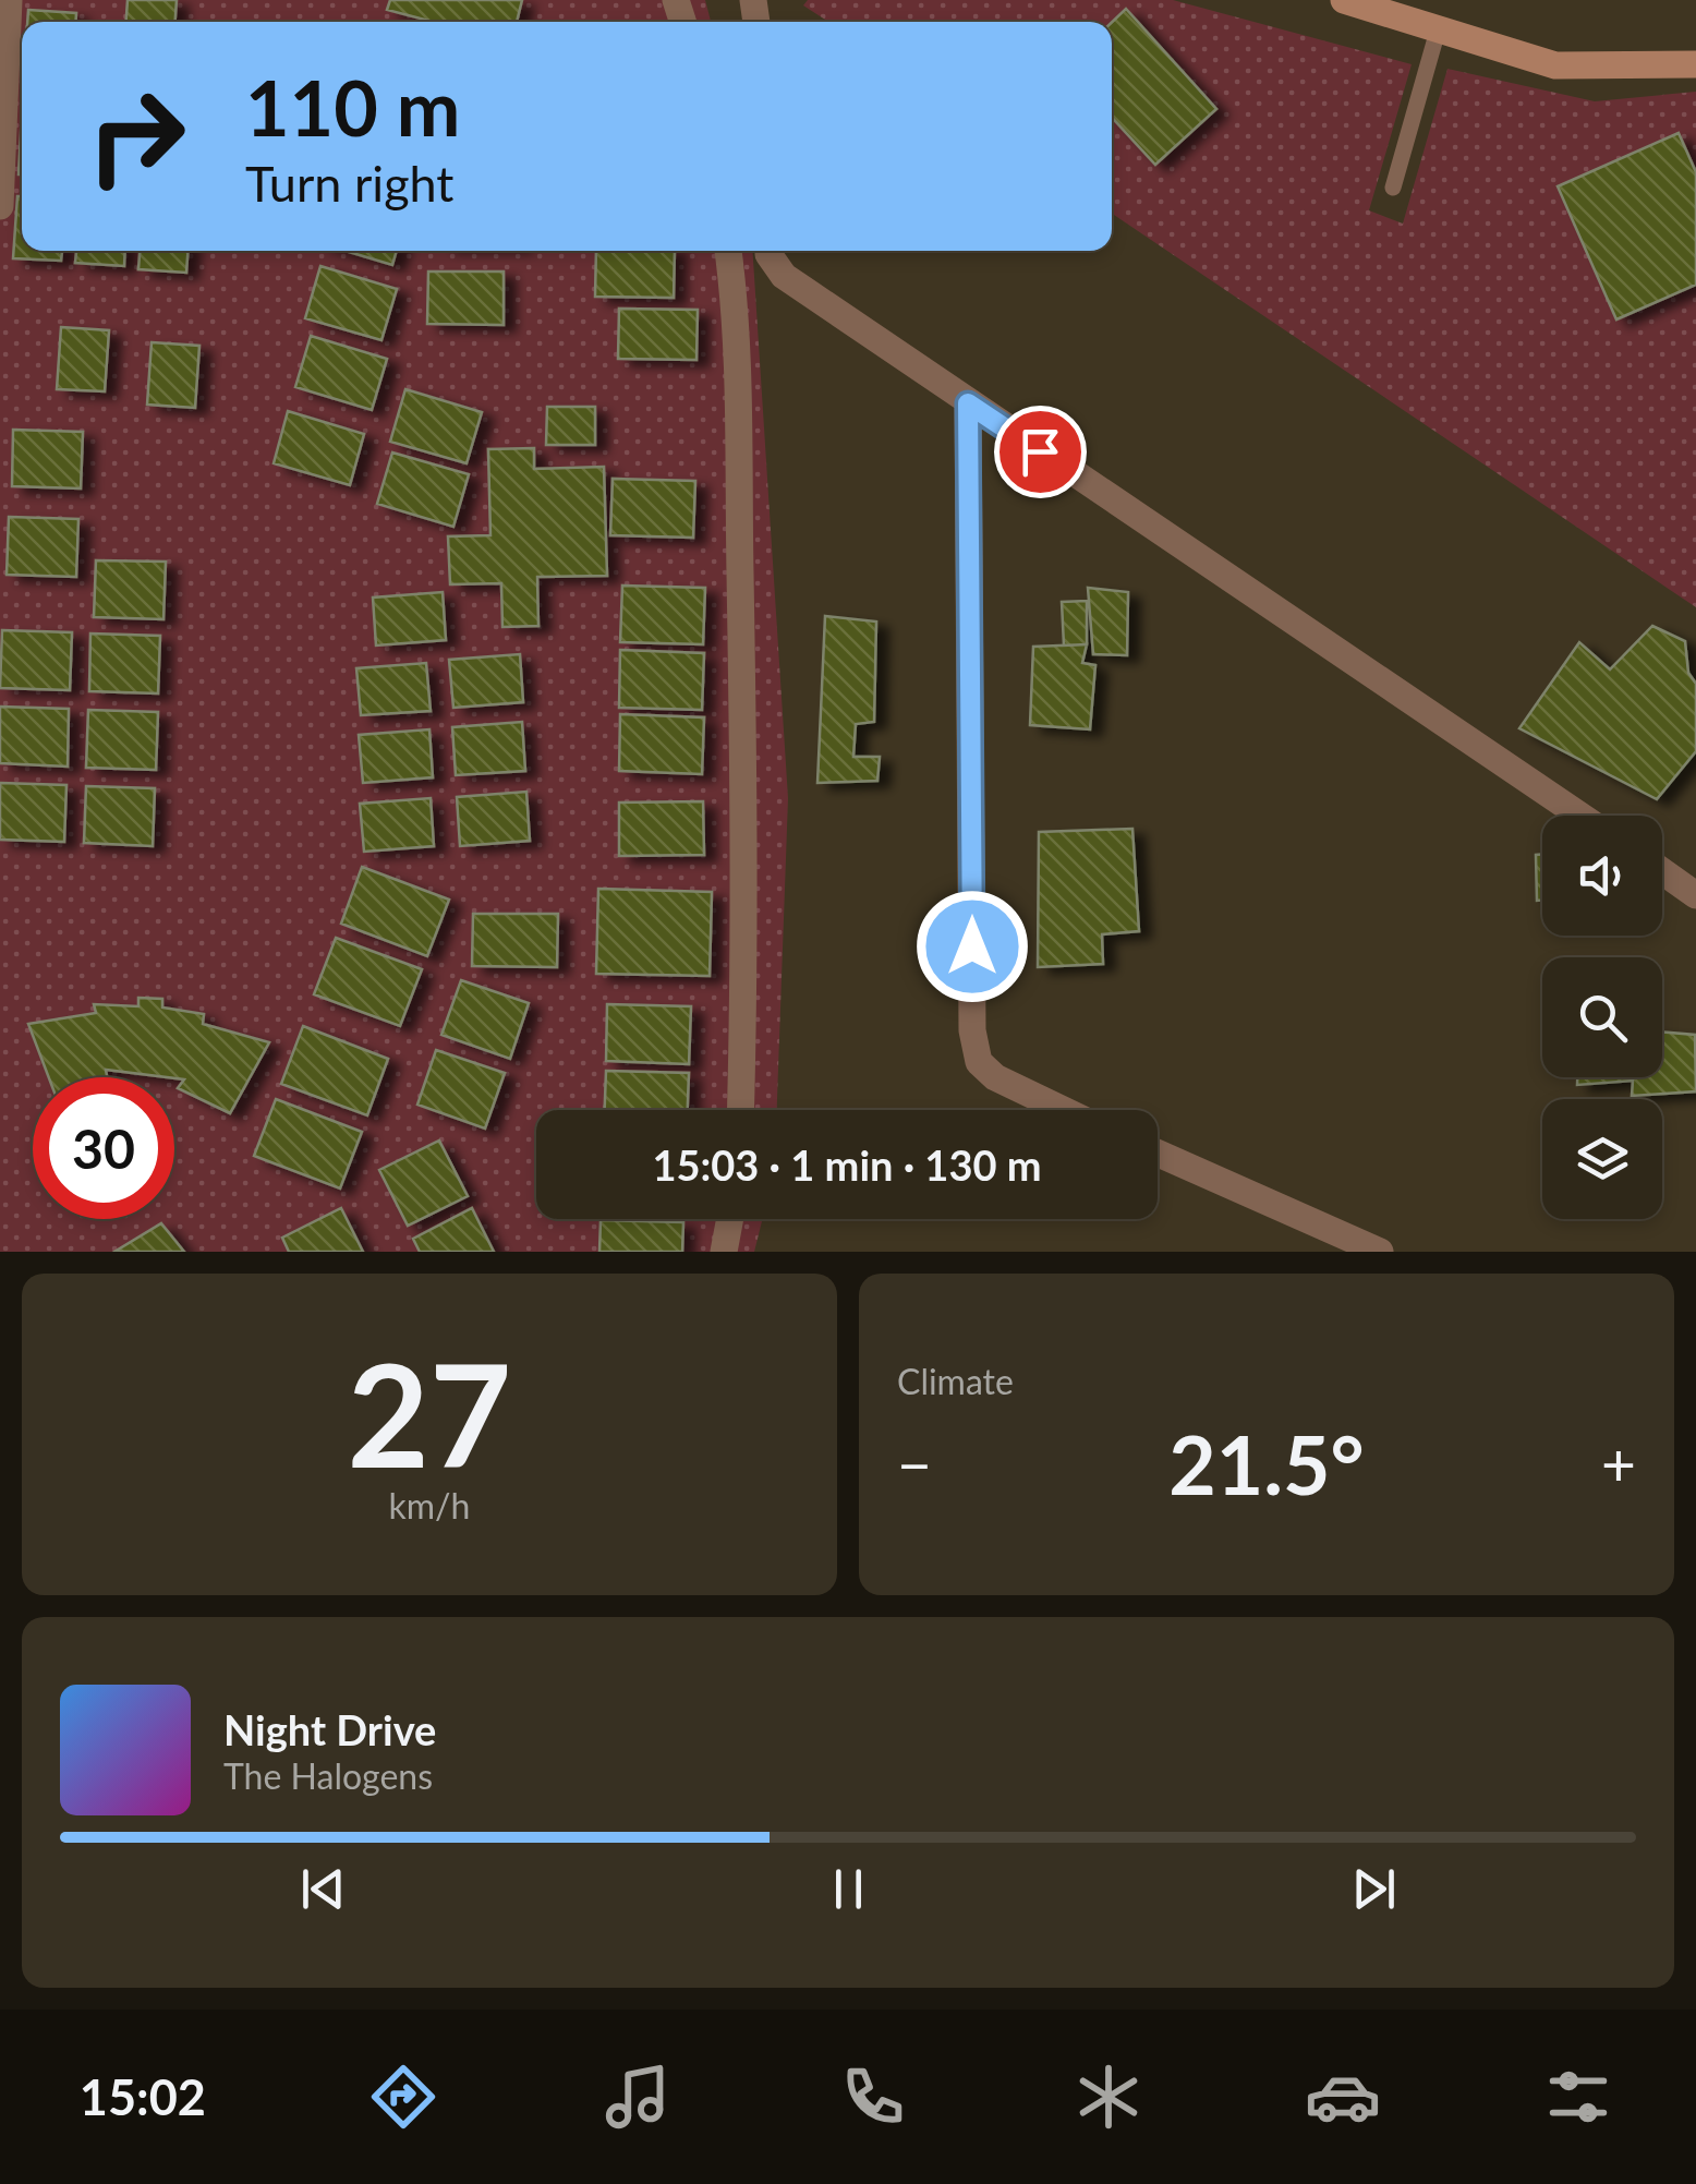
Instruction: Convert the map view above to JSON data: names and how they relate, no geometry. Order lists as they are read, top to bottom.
{
  "page": {
    "turn": ["110 m", "Turn right"],
    "limit": "30",
    "trip": "15:03 · 1 min · 130 m",
    "tile": [
      ["27", "km/h"],
      "Climate"
    ],
    "heat": ["−", "21.5°", "+"],
    "song": ["Night Drive", "The Halogens"],
    "tabs": "15:02"
  }
}
